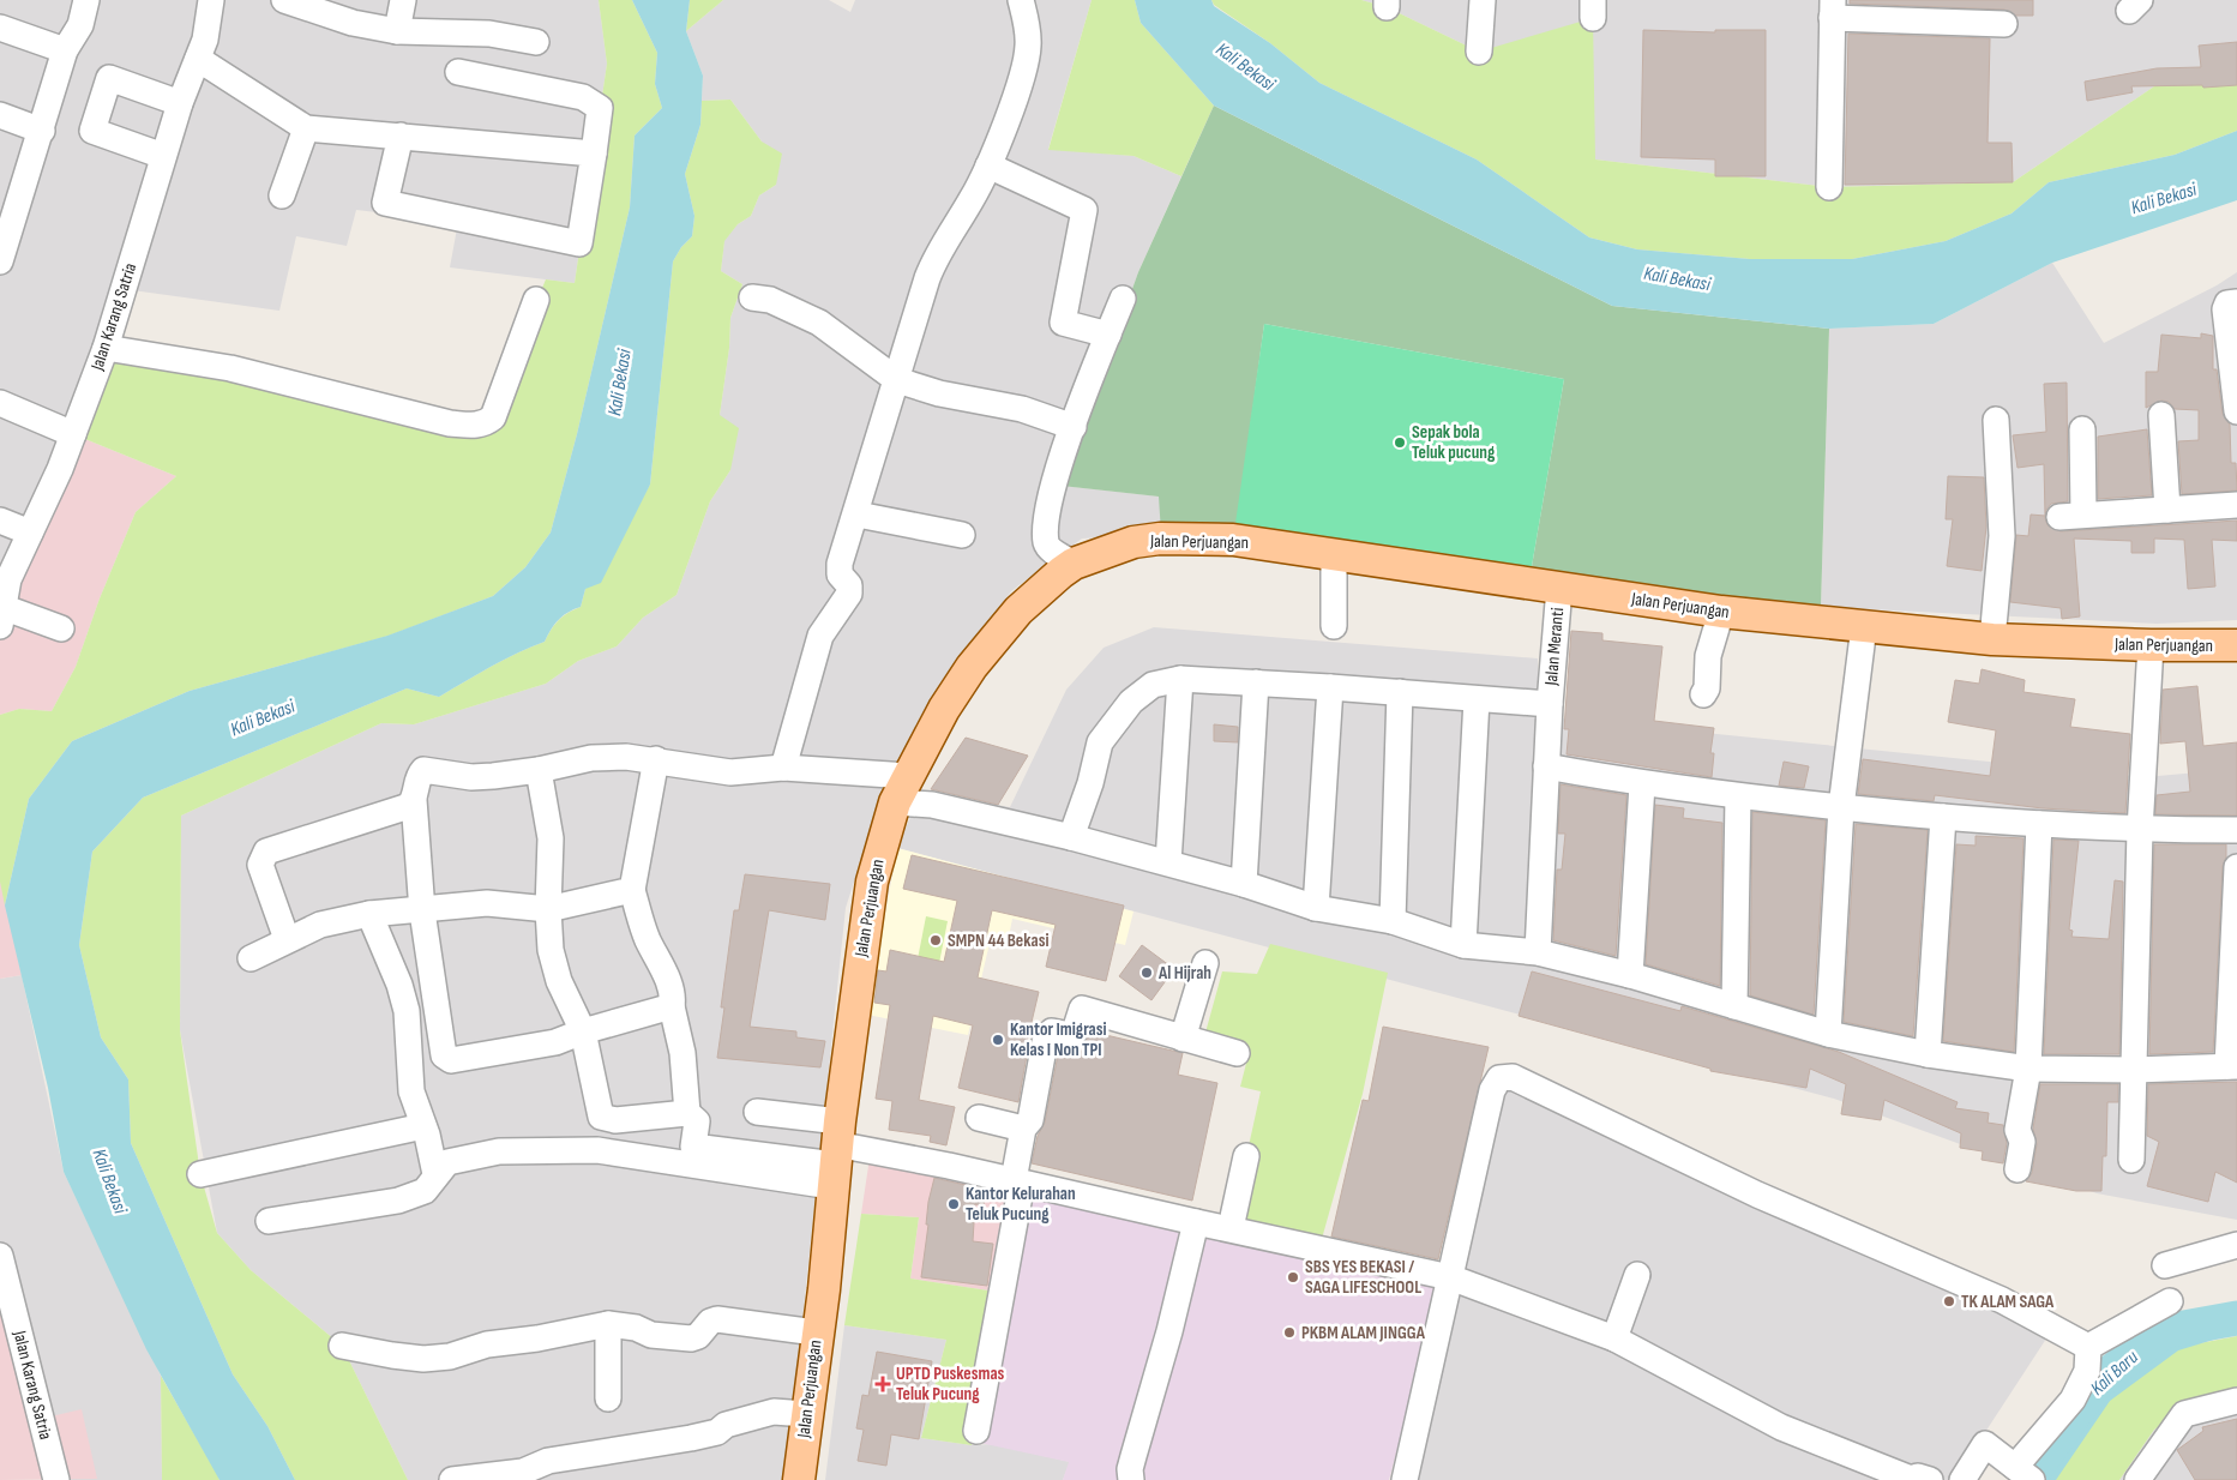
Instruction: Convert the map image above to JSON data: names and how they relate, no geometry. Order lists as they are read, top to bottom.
{
  "streets": {
    "main road": ["Jalan Perjuangan"],
    "street": ["Jalan Karang Satria", "Jalan Meranti"]
  },
  "crossings": [
    ["Jalan Perjuangan", "Jalan Meranti"]
  ],
  "water": ["Kali Bekasi", "Kali Baru"],
  "places": {
    "other": [
      "Sepak bola Teluk pucung",
      "SMPN 44 Bekasi",
      "Al Hijrah",
      "Kantor Imigrasi Kelas I Non TPI",
      "Kantor Kelurahan Teluk Pucung",
      "SBS YES BEKASI / SAGA LIFESCHOOL",
      "TK ALAM SAGA",
      "PKBM ALAM JINGGA"
    ],
    "health": ["UPTD Puskesmas Teluk Pucung"]
  }
}
